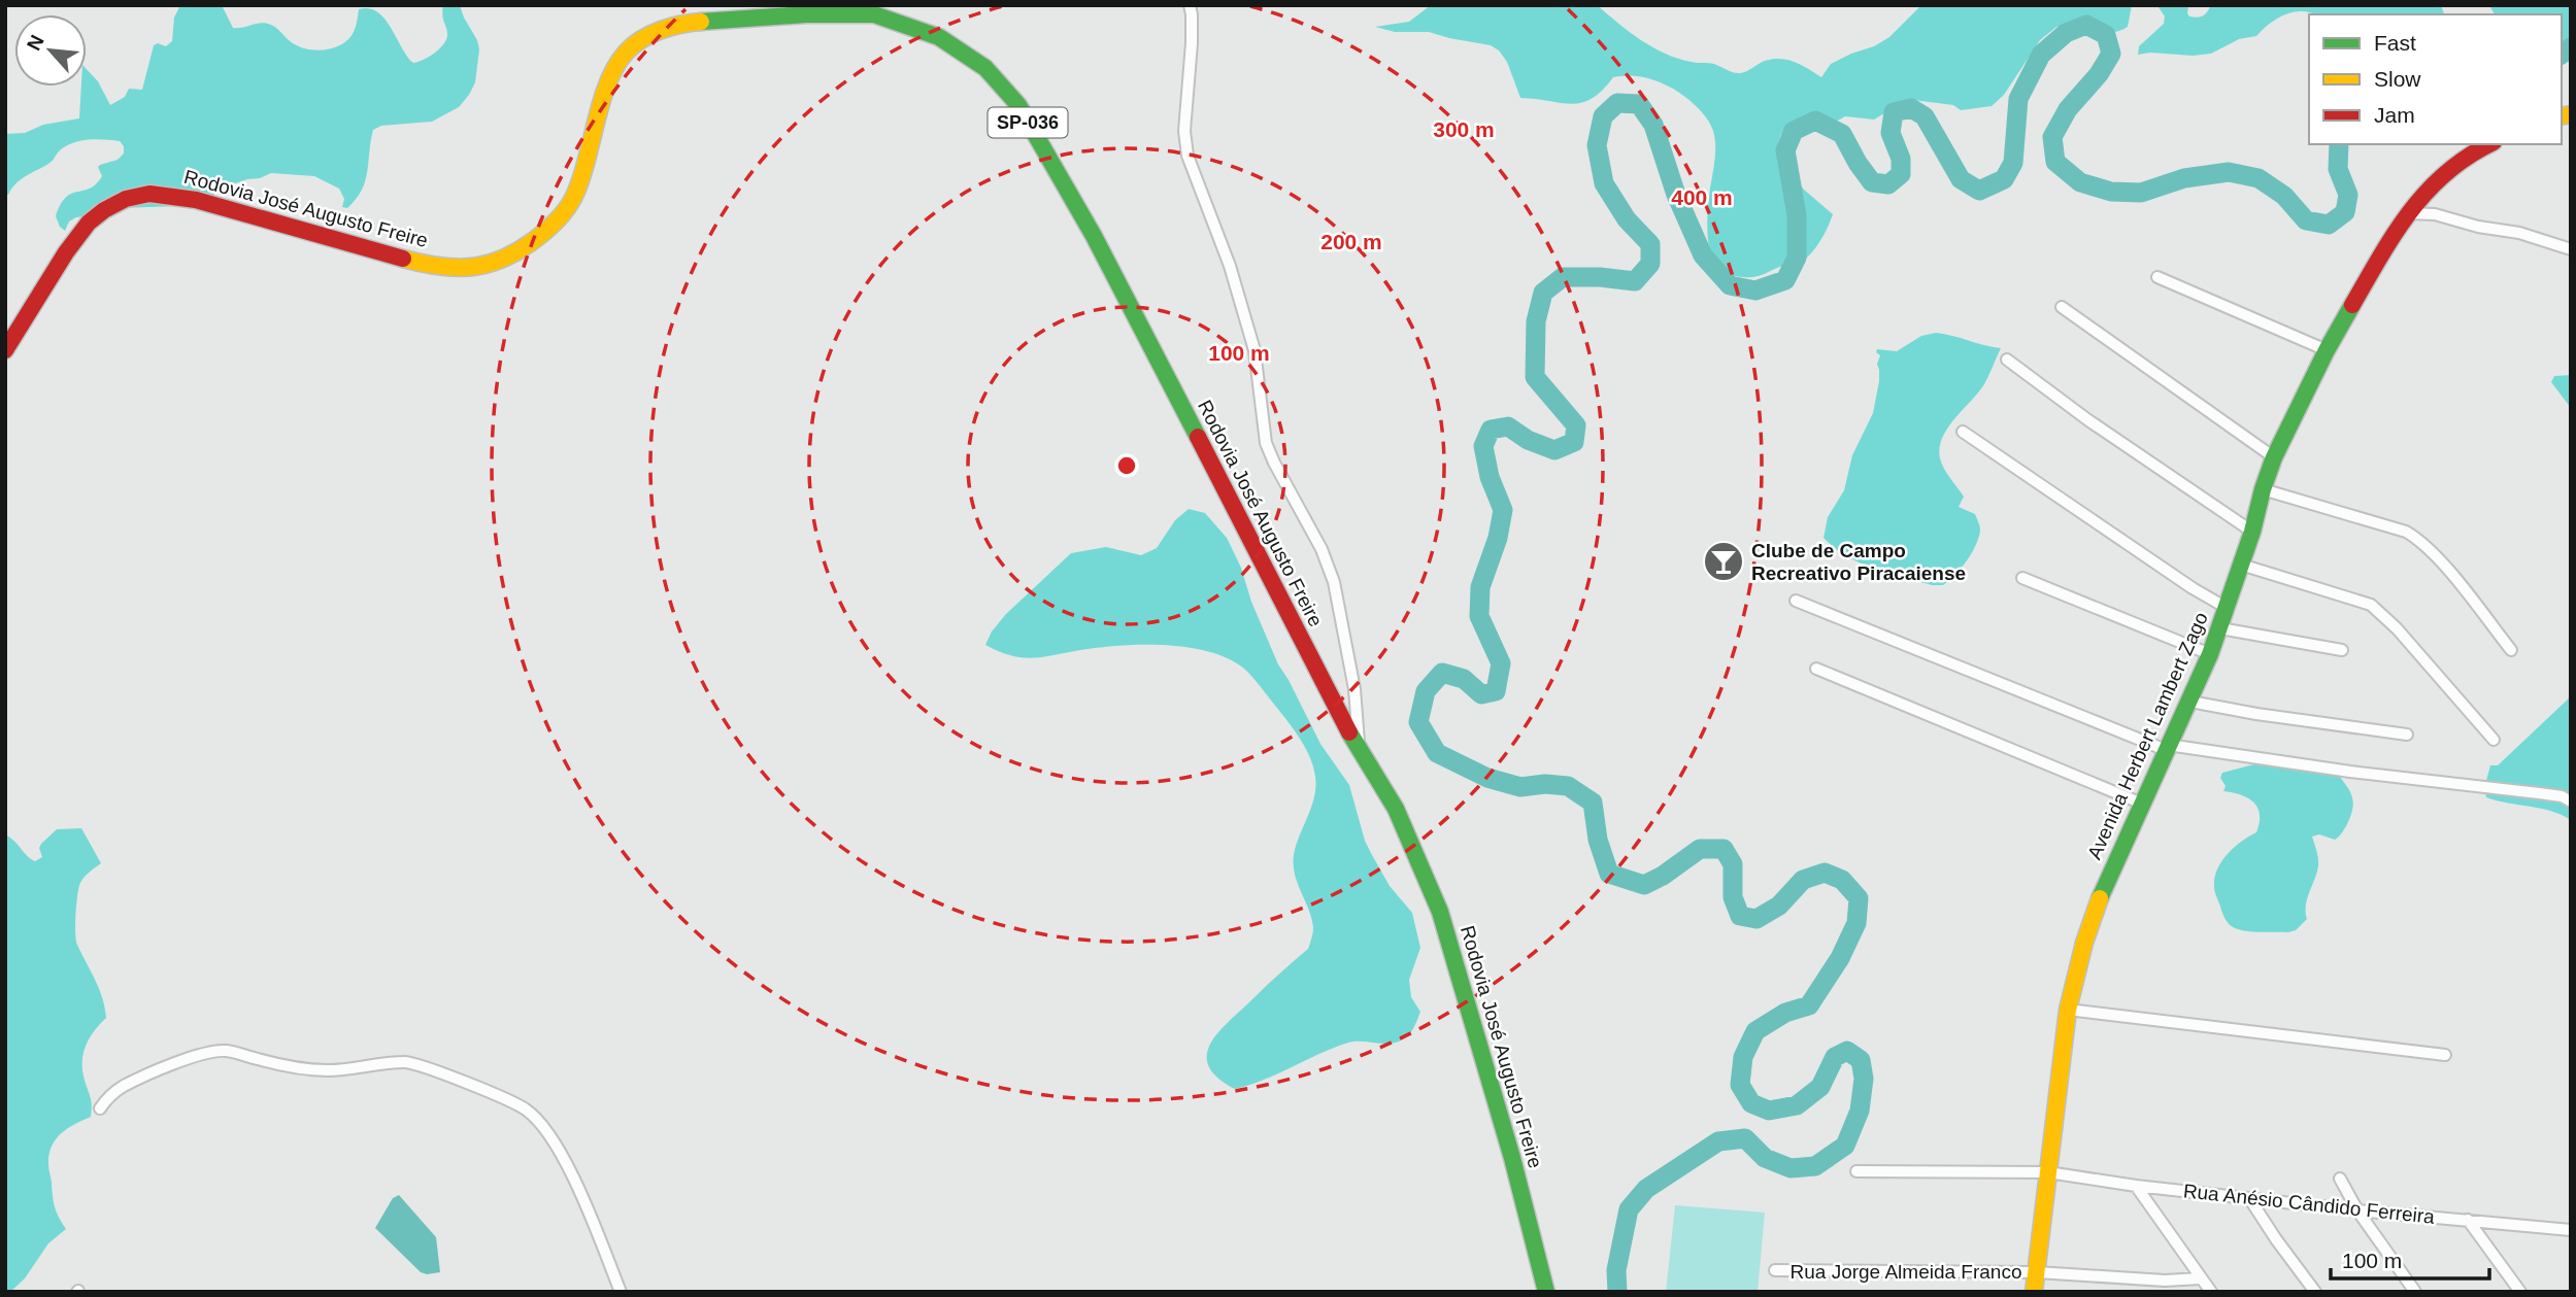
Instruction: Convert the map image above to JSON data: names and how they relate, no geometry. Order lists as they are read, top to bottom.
{
  "streets": {
    "main road": ["SP-036", "Rodovia José Augusto Freire", "Avenida Herbert Lambert Zago"],
    "street": ["Rua Anésio Cândido Ferreira", "Rua Jorge Almeida Franco"]
  },
  "crossings": [
    ["Avenida Herbert Lambert Zago", "Rua Anésio Cândido Ferreira"],
    ["Avenida Herbert Lambert Zago", "Rua Jorge Almeida Franco"]
  ],
  "places": {
    "bar": ["Clube de Campo Recreativo Piracaiense"]
  },
  "legend": ["Fast", "Slow", "Jam"],
  "scale_bar": "100 m",
  "north": "top left",
  "rings": [
    "300 m",
    "400 m",
    "200 m",
    "100 m"
  ]
}
